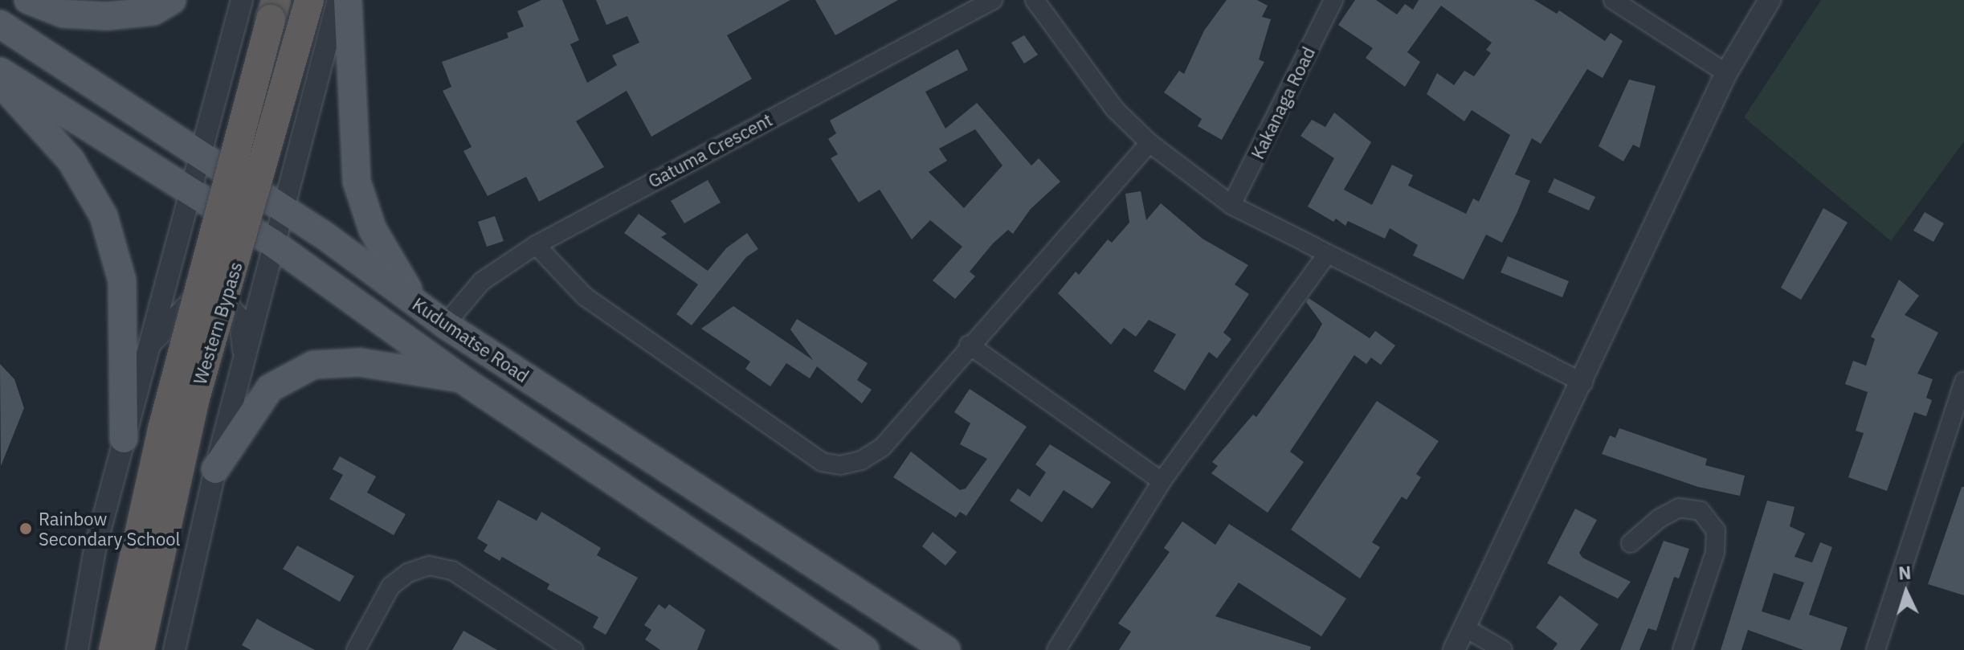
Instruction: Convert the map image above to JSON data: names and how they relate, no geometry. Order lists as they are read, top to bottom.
{
  "streets": {
    "highway": ["Western Bypass"],
    "main road": ["Kudumatse Road"],
    "street": ["Kakanaga Road", "Gatuma Crescent"]
  },
  "crossings": [
    ["Gatuma Crescent", "Kudumatse Road"]
  ],
  "places": ["Rainbow Secondary School"],
  "north": "top"
}
